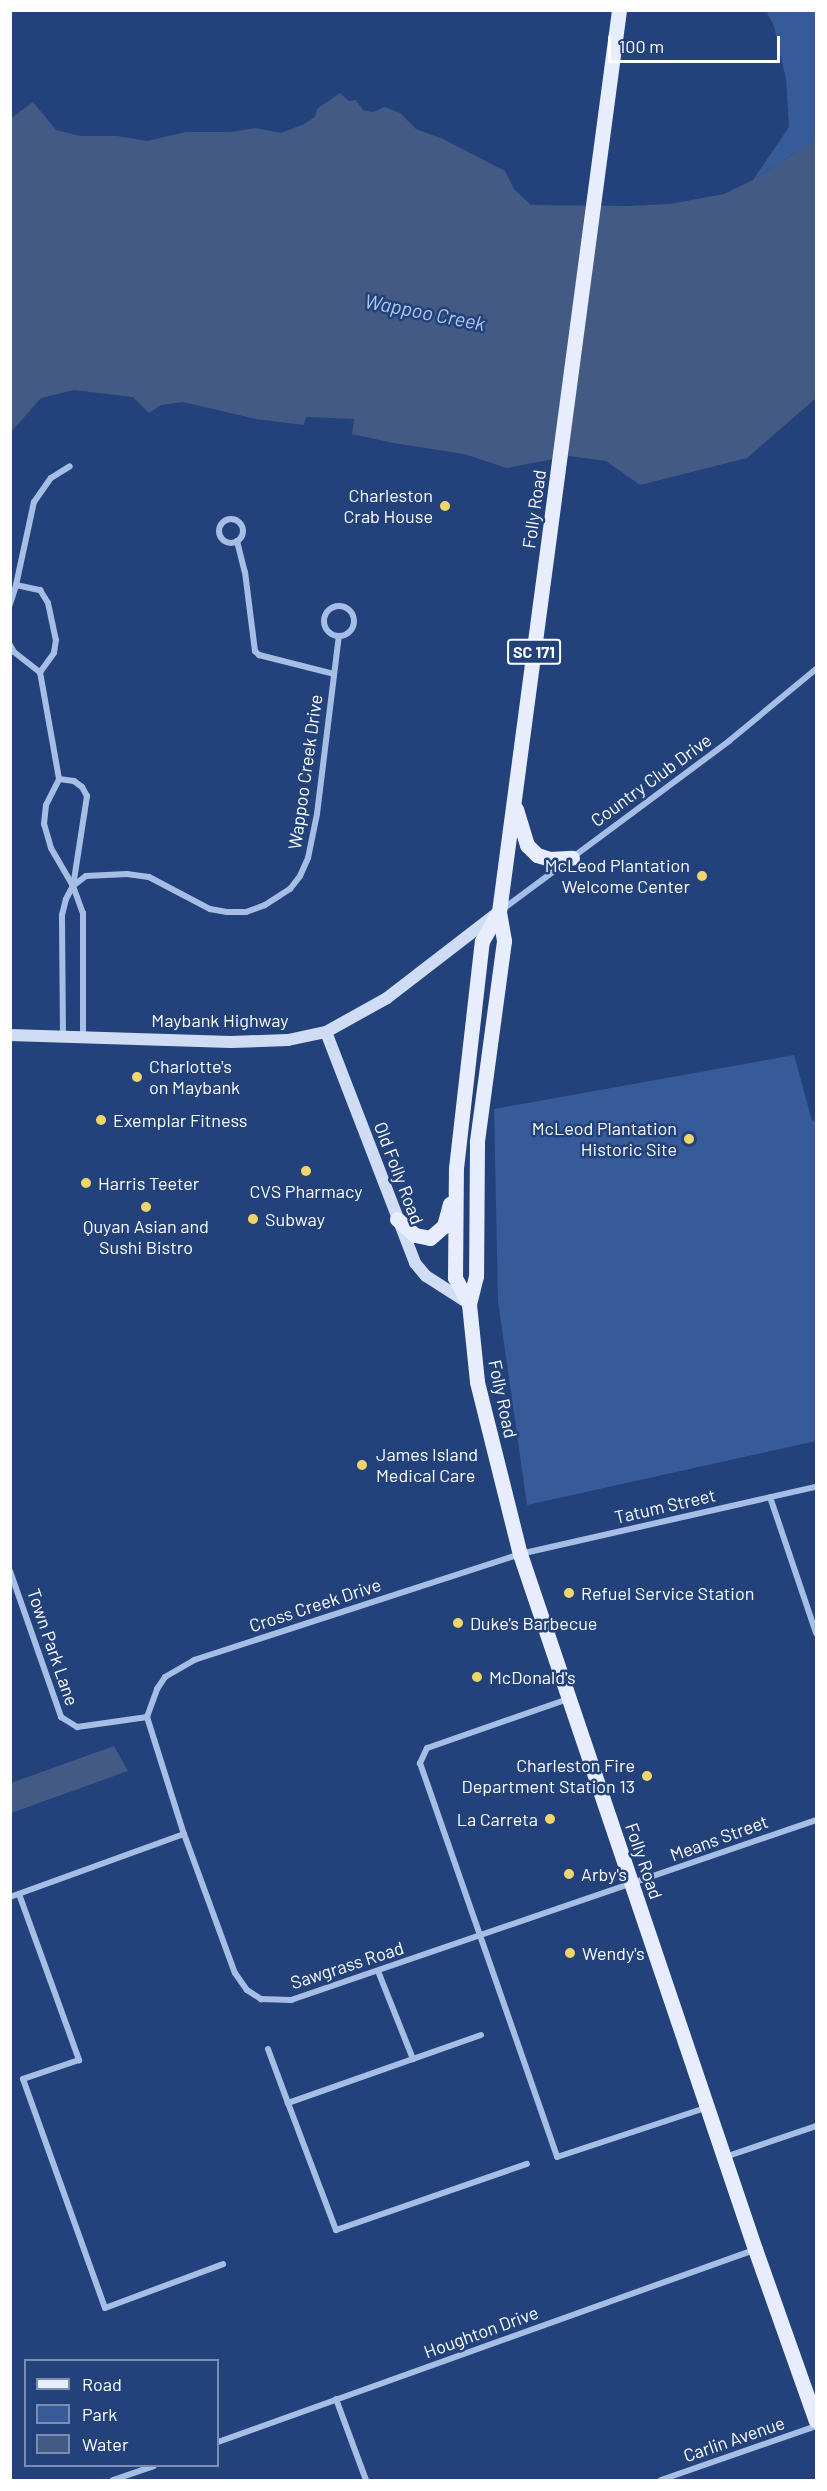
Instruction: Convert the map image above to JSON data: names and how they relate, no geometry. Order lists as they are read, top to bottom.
{
  "streets": {
    "main road": [
      "Folly Road",
      "SC 171",
      "Maybank Highway",
      "Old Folly Road"
    ],
    "street": [
      "Wappoo Creek Drive",
      "Country Club Drive",
      "Tatum Street",
      "Cross Creek Drive",
      "Town Park Lane",
      "Means Street",
      "Sawgrass Road",
      "Houghton Drive",
      "Carlin Avenue"
    ]
  },
  "crossings": [
    ["Folly Road", "Country Club Drive"],
    ["Folly Road", "Maybank Highway"],
    ["Folly Road", "Old Folly Road"],
    ["Folly Road", "Tatum Street"],
    ["Folly Road", "Cross Creek Drive"],
    ["Folly Road", "Means Street"],
    ["Folly Road", "Sawgrass Road"],
    ["Folly Road", "Houghton Drive"],
    ["Folly Road", "Carlin Avenue"],
    ["Country Club Drive", "Maybank Highway"],
    ["Maybank Highway", "Old Folly Road"],
    ["Tatum Street", "Cross Creek Drive"],
    ["Cross Creek Drive", "Town Park Lane"],
    ["Cross Creek Drive", "Sawgrass Road"],
    ["Town Park Lane", "Sawgrass Road"],
    ["Means Street", "Sawgrass Road"]
  ],
  "water": ["Wappoo Creek"],
  "places": [
    "Charleston Crab House",
    "McLeod Plantation Welcome Center",
    "Charlotte's on Maybank",
    "Exemplar Fitness",
    "McLeod Plantation Historic Site",
    "CVS Pharmacy",
    "Harris Teeter",
    "Quyan Asian and Sushi Bistro",
    "Subway",
    "James Island Medical Care",
    "Refuel Service Station",
    "Duke's Barbecue",
    "McDonald's",
    "Charleston Fire Department Station 13",
    "La Carreta",
    "Arby's",
    "Wendy's"
  ],
  "legend": ["Road", "Park", "Water"],
  "scale_bar": "100 m"
}
